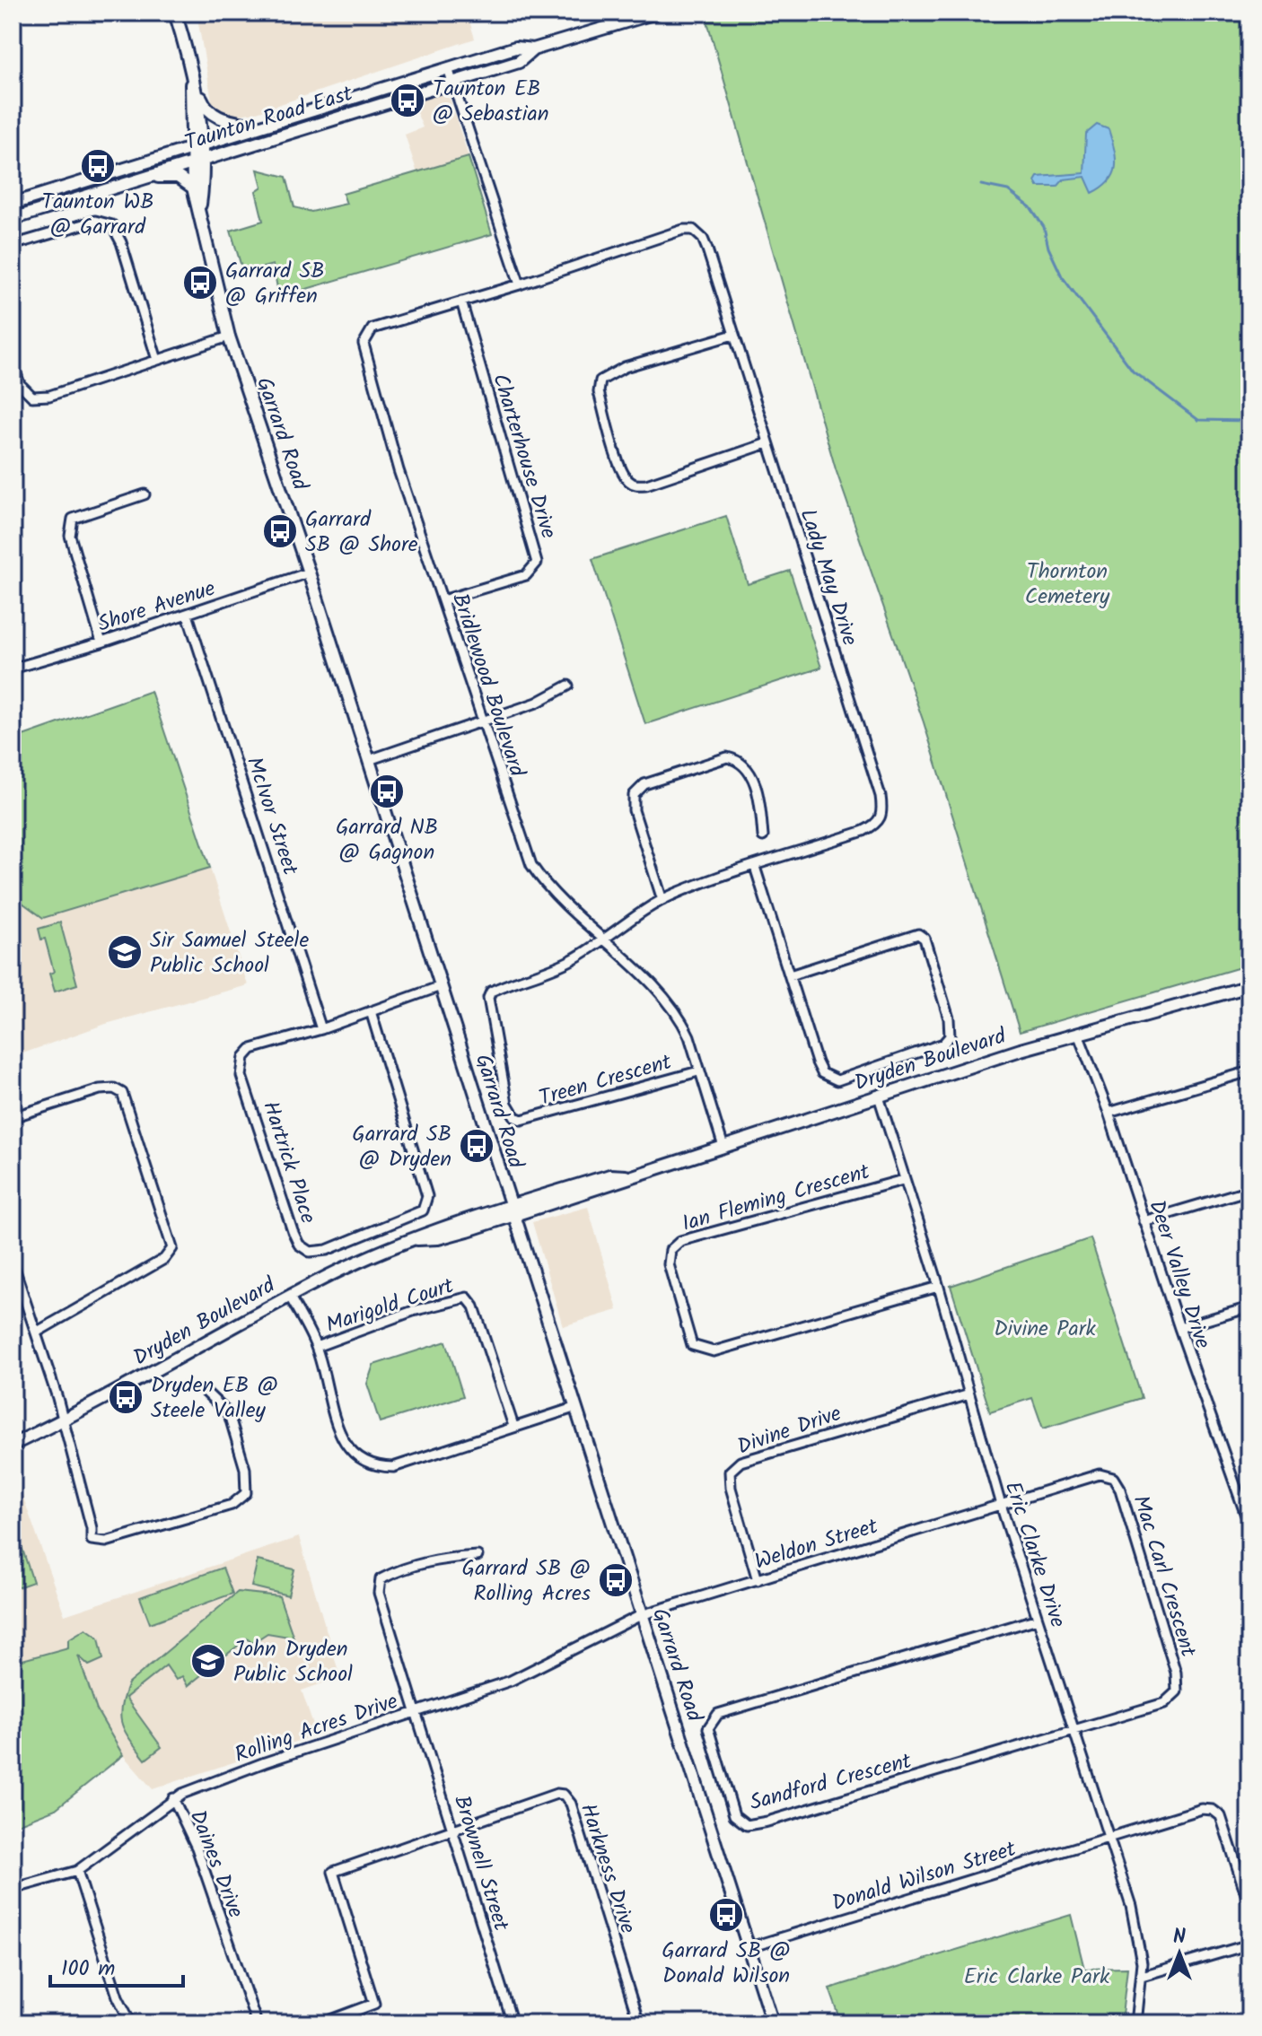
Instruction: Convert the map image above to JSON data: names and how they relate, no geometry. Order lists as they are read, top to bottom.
{
  "streets": {
    "street": [
      "Taunton Road East",
      "Garrard Road",
      "Charterhouse Drive",
      "Lady May Drive",
      "Shore Avenue",
      "Bridlewood Boulevard",
      "McIvor Street",
      "Dryden Boulevard",
      "Treen Crescent",
      "Hartrick Place",
      "Ian Fleming Crescent",
      "Deer Valley Drive",
      "Marigold Court",
      "Divine Drive",
      "Weldon Street",
      "Eric Clarke Drive",
      "Mac Carl Crescent",
      "Rolling Acres Drive",
      "Sandford Crescent",
      "Brownell Street",
      "Daines Drive",
      "Harkness Drive",
      "Donald Wilson Street"
    ]
  },
  "crossings": [
    ["Taunton Road East", "Garrard Road"],
    ["Garrard Road", "Shore Avenue"],
    ["Garrard Road", "Dryden Boulevard"],
    ["Garrard Road", "Hartrick Place"],
    ["Garrard Road", "Marigold Court"],
    ["Garrard Road", "Weldon Street"],
    ["Garrard Road", "Rolling Acres Drive"],
    ["Garrard Road", "Donald Wilson Street"],
    ["Charterhouse Drive", "Bridlewood Boulevard"],
    ["Lady May Drive", "Bridlewood Boulevard"],
    ["Lady May Drive", "Treen Crescent"],
    ["Shore Avenue", "McIvor Street"],
    ["Bridlewood Boulevard", "Dryden Boulevard"],
    ["Bridlewood Boulevard", "Treen Crescent"],
    ["McIvor Street", "Hartrick Place"],
    ["Dryden Boulevard", "Deer Valley Drive"],
    ["Dryden Boulevard", "Marigold Court"],
    ["Dryden Boulevard", "Eric Clarke Drive"],
    ["Ian Fleming Crescent", "Eric Clarke Drive"],
    ["Divine Drive", "Weldon Street"],
    ["Divine Drive", "Eric Clarke Drive"],
    ["Weldon Street", "Eric Clarke Drive"],
    ["Weldon Street", "Mac Carl Crescent"],
    ["Weldon Street", "Rolling Acres Drive"],
    ["Eric Clarke Drive", "Mac Carl Crescent"],
    ["Eric Clarke Drive", "Sandford Crescent"],
    ["Eric Clarke Drive", "Donald Wilson Street"],
    ["Mac Carl Crescent", "Sandford Crescent"],
    ["Rolling Acres Drive", "Brownell Street"],
    ["Rolling Acres Drive", "Daines Drive"],
    ["Brownell Street", "Harkness Drive"]
  ],
  "parks": ["Thornton Cemetery", "Divine Park", "Eric Clarke Park"],
  "places": {
    "bus stop": [
      "Taunton EB @ Sebastian",
      "Taunton WB @ Garrard",
      "Garrard SB @ Griffen",
      "Garrard SB @ Shore",
      "Garrard NB @ Gagnon",
      "Garrard SB @ Dryden",
      "Dryden EB @ Steele Valley",
      "Garrard SB @ Rolling Acres",
      "Garrard SB @ Donald Wilson"
    ],
    "school or university": ["Sir Samuel Steele Public School", "John Dryden Public School"]
  },
  "scale_bar": "100 m",
  "north": "top"
}
